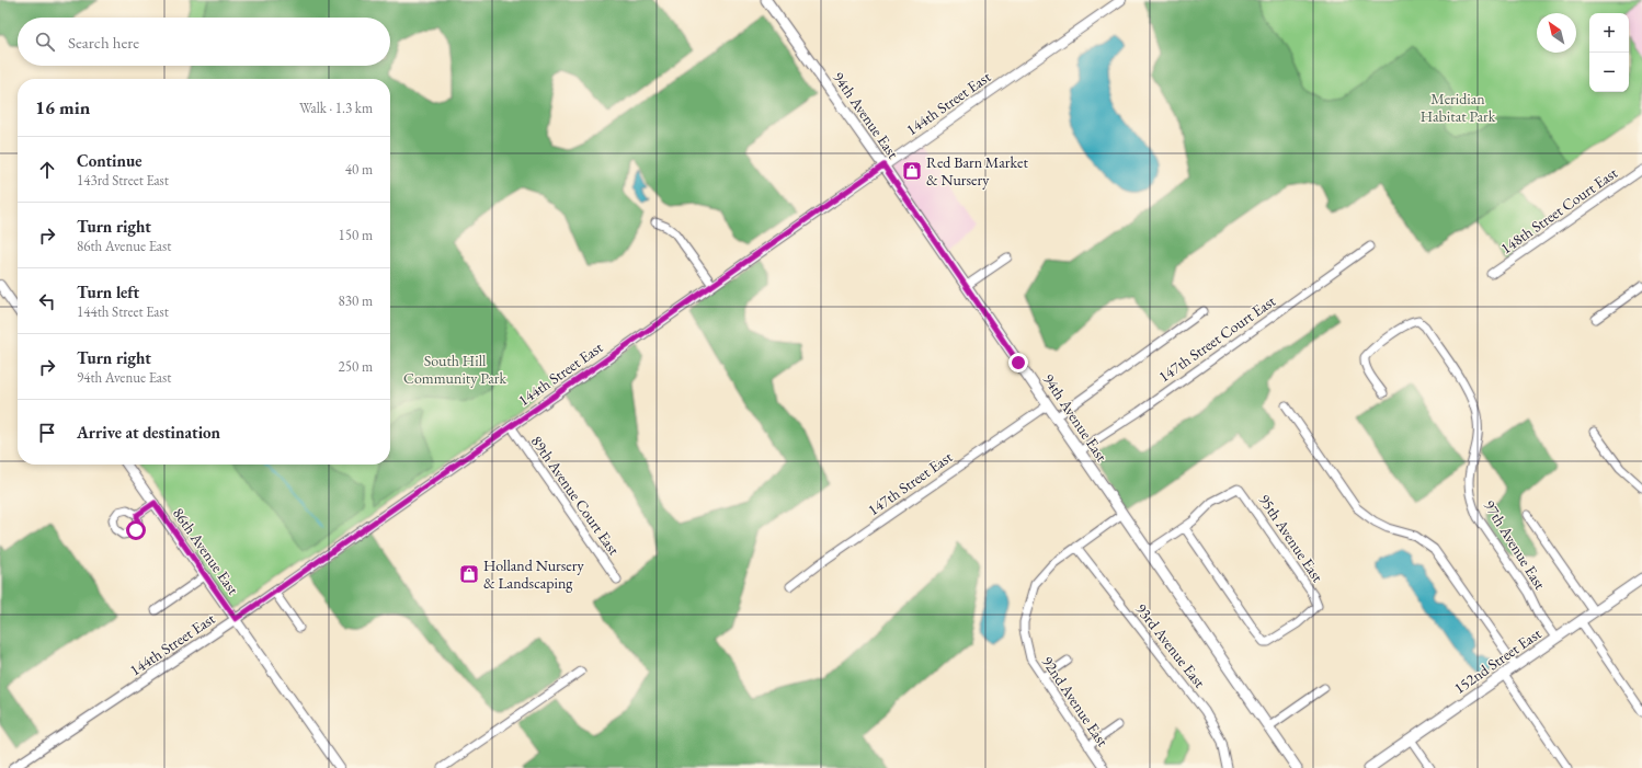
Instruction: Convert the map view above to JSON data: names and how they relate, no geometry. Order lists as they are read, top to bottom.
{
  "streets": {
    "main road": ["94th Avenue East", "152nd Street East"],
    "street": [
      "144th Street East",
      "148th Street Court East",
      "147th Street Court East",
      "147th Street East",
      "89th Avenue Court East",
      "95th Avenue East",
      "97th Avenue East",
      "86th Avenue East",
      "93rd Avenue East",
      "92nd Avenue East"
    ]
  },
  "crossings": [
    ["144th Street East", "94th Avenue East"],
    ["144th Street East", "89th Avenue Court East"],
    ["144th Street East", "86th Avenue East"],
    ["94th Avenue East", "147th Street Court East"],
    ["94th Avenue East", "147th Street East"],
    ["97th Avenue East", "152nd Street East"],
    ["93rd Avenue East", "92nd Avenue East"]
  ],
  "parks": ["Meridian Habitat Park", "South Hill Community Park"],
  "places": {
    "shop": ["Red Barn Market & Nursery", "Holland Nursery & Landscaping"]
  },
  "north": "top left",
  "page": {
    "map_buttons": ["+", "−"],
    "search": "Search here",
    "heading": ["16 min", "Walk · 1.3 km"],
    "list": [
      ["Continue", "143rd Street East", "40 m"],
      ["Turn right", "86th Avenue East", "150 m"],
      ["Turn left", "144th Street East", "830 m"],
      ["Turn right", "94th Avenue East", "250 m"],
      "Arrive at destination"
    ]
  }
}
